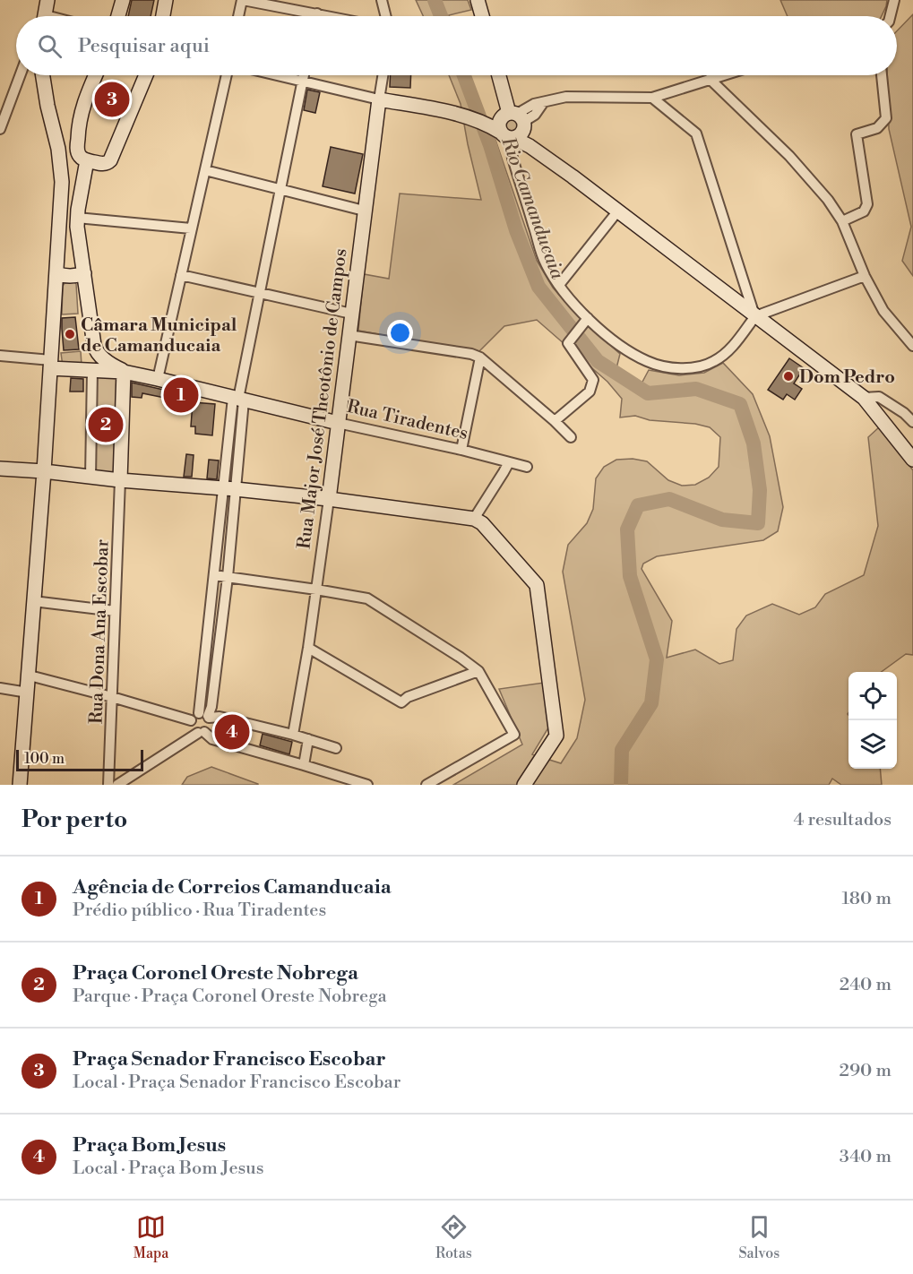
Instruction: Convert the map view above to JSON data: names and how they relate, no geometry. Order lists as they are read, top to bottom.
{
  "streets": {
    "street": ["Rua Major José Theotônio de Campos", "Rua Tiradentes", "Rua Dona Ana Escobar"]
  },
  "crossings": [
    ["Rua Major José Theotônio de Campos", "Rua Tiradentes"]
  ],
  "water": ["Rio Camanducaia"],
  "places": ["Câmara Municipal de Camanducaia", "Dom Pedro"],
  "scale_bar": "100 m",
  "page": {
    "search": "Pesquisar aqui",
    "pins": [
      "3",
      "1",
      "2",
      "4"
    ],
    "scale": "100 m",
    "heading": ["Por perto", "4 resultados"],
    "list": [
      {
        "mark": "1",
        "name": "Agência de Correios Camanducaia",
        "note": "Prédio público · Rua Tiradentes",
        "value": "180 m"
      },
      {
        "mark": "2",
        "name": "Praça Coronel Oreste Nobrega",
        "note": "Parque · Praça Coronel Oreste Nobrega",
        "value": "240 m"
      },
      {
        "mark": "3",
        "name": "Praça Senador Francisco Escobar",
        "note": "Local · Praça Senador Francisco Escobar",
        "value": "290 m"
      },
      {
        "mark": "4",
        "name": "Praça Bom Jesus",
        "note": "Local · Praça Bom Jesus",
        "value": "340 m"
      }
    ],
    "nav": ["Mapa", "Rotas", "Salvos"]
  }
}
